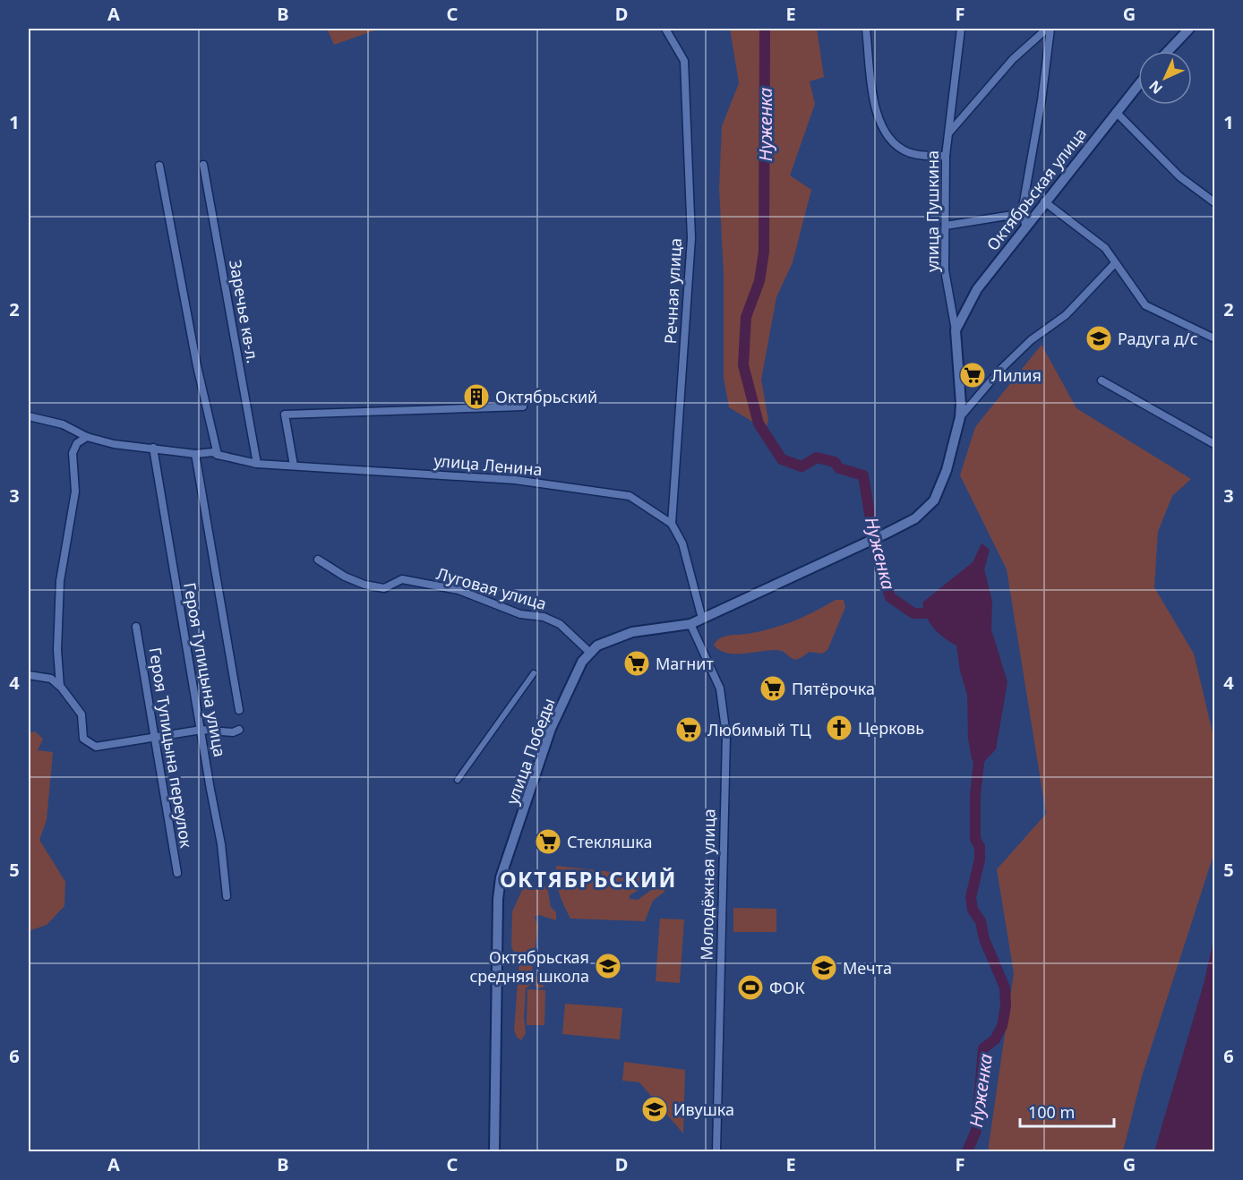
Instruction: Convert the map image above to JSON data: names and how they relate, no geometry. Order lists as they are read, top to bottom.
{
  "streets": {
    "street": [
      "Октябрьская улица",
      "улица Пушкина",
      "Речная улица",
      "Заречье кв-л.",
      "улица Ленина",
      "Луговая улица",
      "Героя Тупицына улица",
      "Героя Тупицына переулок",
      "улица Победы",
      "Молодёжная улица"
    ]
  },
  "crossings": [
    ["Октябрьская улица", "улица Пушкина"],
    ["Октябрьская улица", "улица Победы"],
    ["улица Пушкина", "улица Победы"],
    ["Речная улица", "улица Ленина"],
    ["Заречье кв-л.", "улица Ленина"],
    ["улица Ленина", "Героя Тупицына улица"],
    ["Луговая улица", "улица Победы"],
    ["улица Победы", "Молодёжная улица"]
  ],
  "districts": ["ОКТЯБРЬСКИЙ"],
  "water": ["Нуженка"],
  "places": {
    "school or university": [
      "Радуга д/с",
      "Октябрьская средняя школа",
      "Мечта",
      "Ивушка"
    ],
    "supermarket": [
      "Лилия",
      "Магнит",
      "Пятёрочка",
      "Любимый ТЦ",
      "Стекляшка"
    ],
    "building": ["Октябрьский"],
    "church": ["Церковь"],
    "sports": ["ФОК"]
  },
  "scale_bar": "100 m",
  "north": "bottom left",
  "grid": {
    "columns": [
      "A",
      "B",
      "C",
      "D",
      "E",
      "F",
      "G"
    ],
    "rows": [
      "1",
      "2",
      "3",
      "4",
      "5",
      "6"
    ]
  }
}
